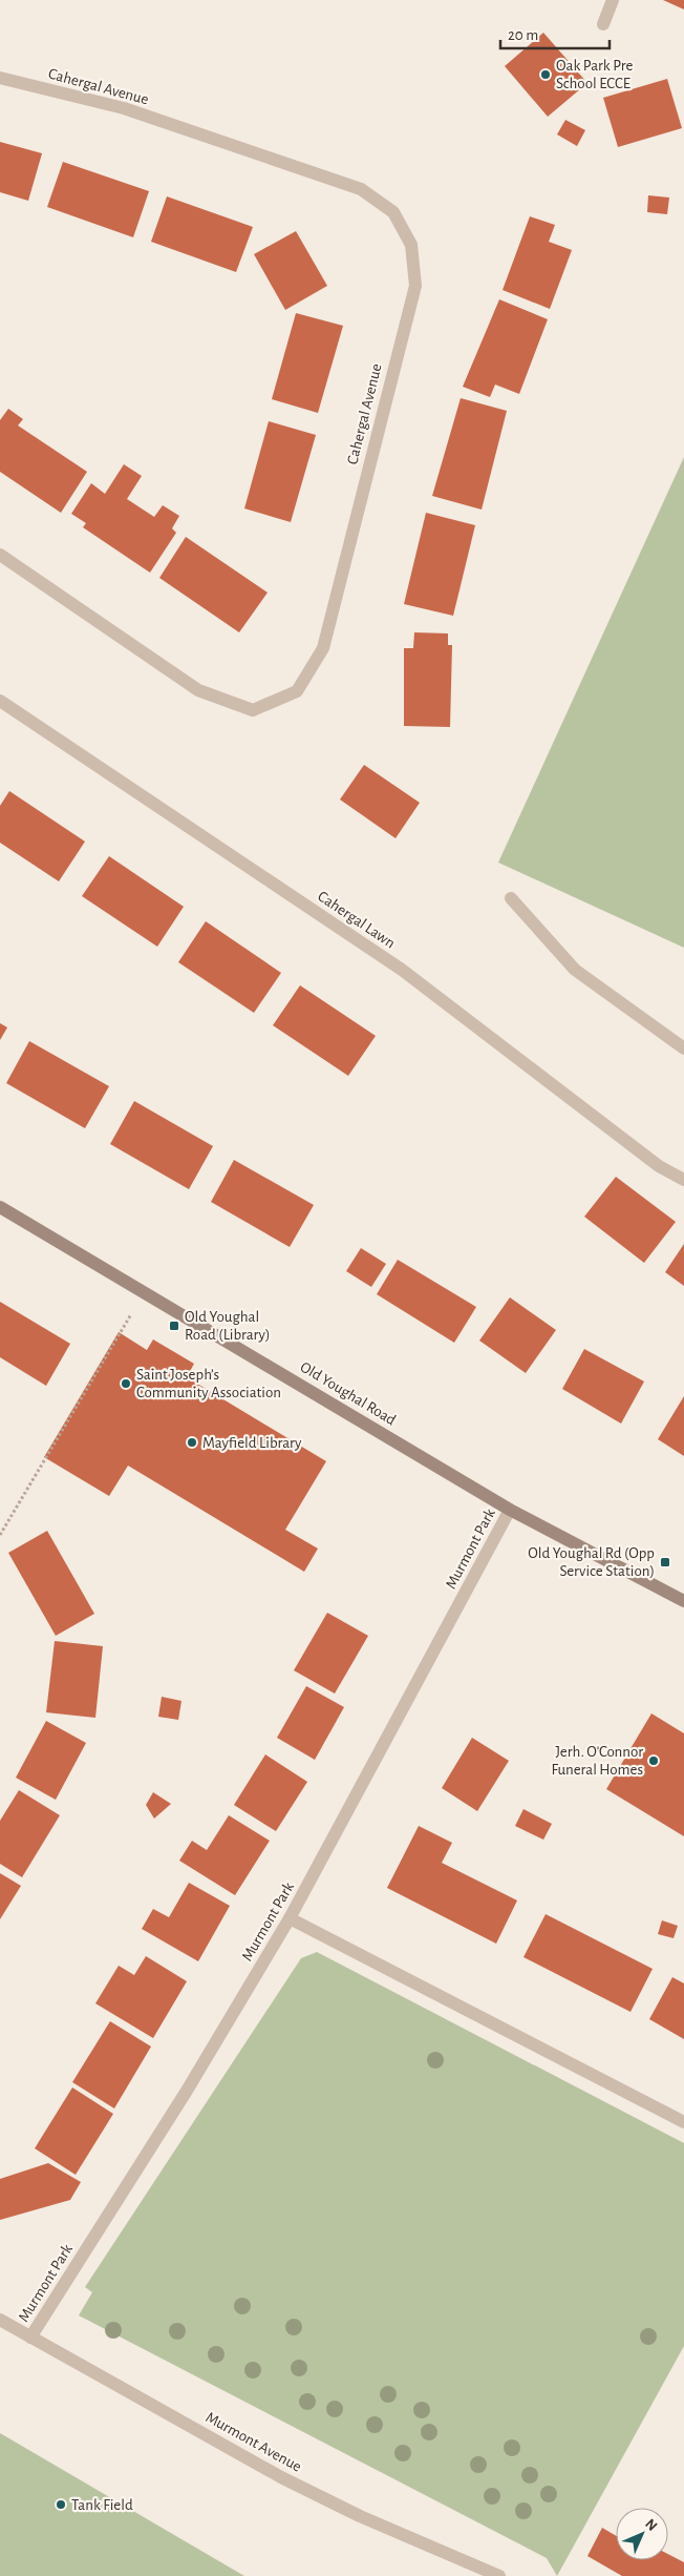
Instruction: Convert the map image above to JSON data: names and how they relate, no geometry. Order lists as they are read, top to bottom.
{
  "streets": {
    "street": [
      "Cahergal Avenue",
      "Cahergal Lawn",
      "Old Youghal Road",
      "Murmont Park",
      "Murmont Avenue"
    ]
  },
  "crossings": [
    ["Old Youghal Road", "Murmont Park"],
    ["Murmont Park", "Murmont Avenue"]
  ],
  "places": {
    "other": [
      "Oak Park Pre School ECCE",
      "Saint Joseph’s Community Association",
      "Mayfield Library",
      "Jerh. O'Connor Funeral Homes",
      "Tank Field"
    ],
    "transit": ["Old Youghal Road (Library)", "Old Youghal Rd (Opp Service Station)"]
  },
  "scale_bar": "20 m",
  "north": "top right"
}
